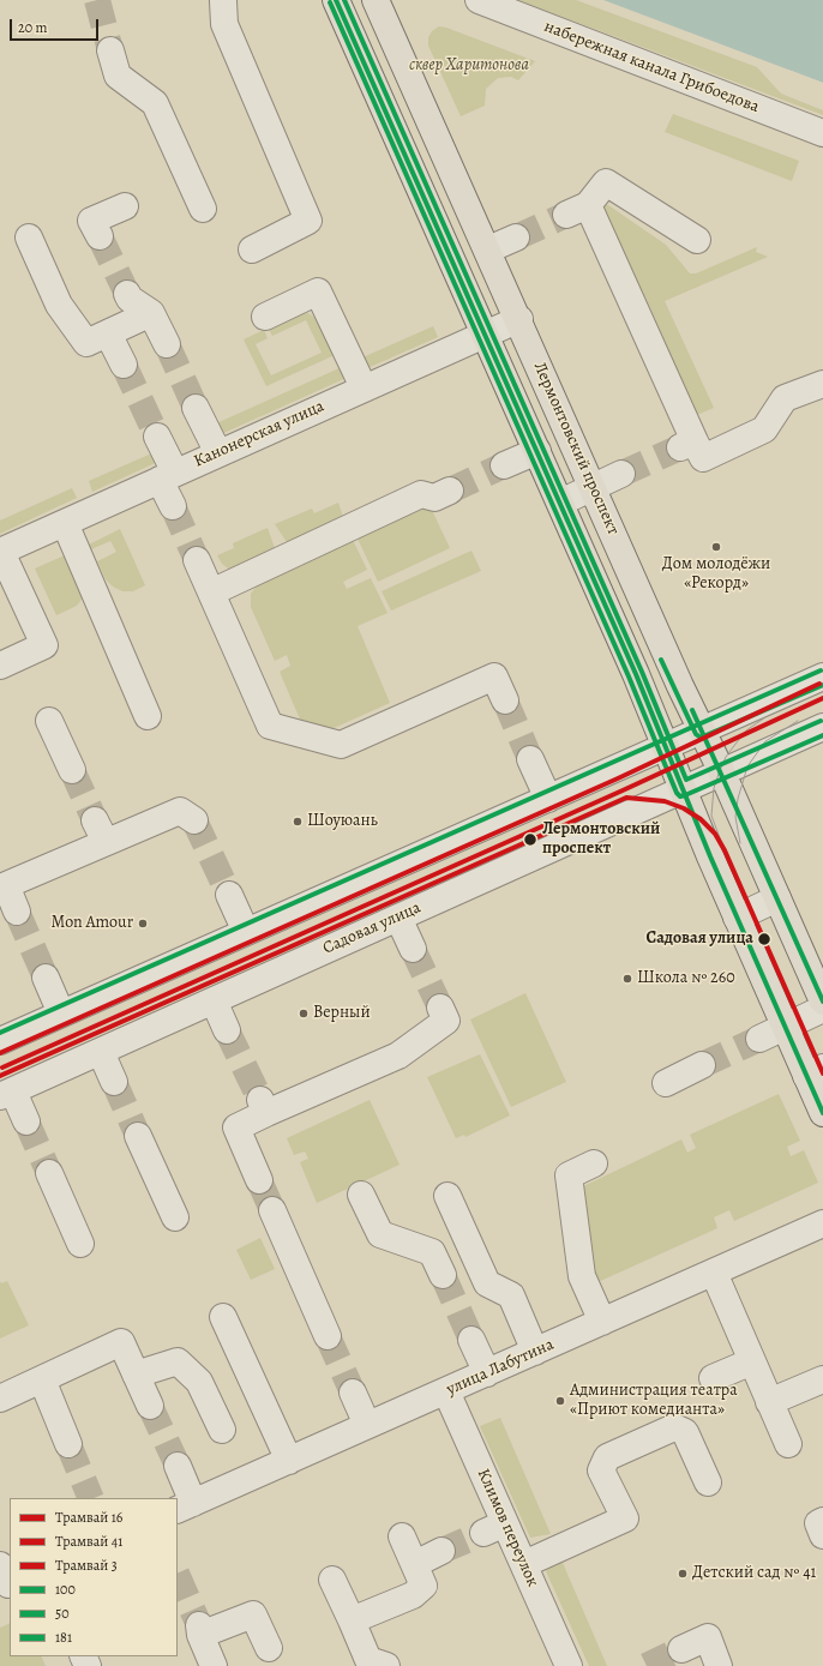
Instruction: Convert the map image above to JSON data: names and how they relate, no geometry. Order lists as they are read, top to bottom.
{
  "streets": {
    "main road": ["Лермонтовский проспект"],
    "street": [
      "набережная канала Грибоедова",
      "Канонерская улица",
      "Садовая улица",
      "улица Лабутина",
      "Климов переулок"
    ]
  },
  "crossings": [
    ["Канонерская улица", "Лермонтовский проспект"],
    ["Лермонтовский проспект", "Садовая улица"],
    ["улица Лабутина", "Климов переулок"]
  ],
  "parks": ["сквер Харитонова"],
  "places": [
    "Дом молодёжи «Рекорд»",
    "Шоуюань",
    "Лермонтовский проспект",
    "Mon Amour",
    "Садовая улица",
    "Школа № 260",
    "Верный",
    "Администрация театра «Приют комедианта»",
    "Детский сад № 41"
  ],
  "lines": [
    "transit line 100",
    "transit line 181",
    "transit line 50",
    "tram line 3",
    "tram line 41",
    "tram line 16"
  ],
  "legend": [
    "Трамвай 16",
    "Трамвай 41",
    "Трамвай 3",
    "100",
    "50",
    "181"
  ],
  "scale_bar": "20 m"
}
